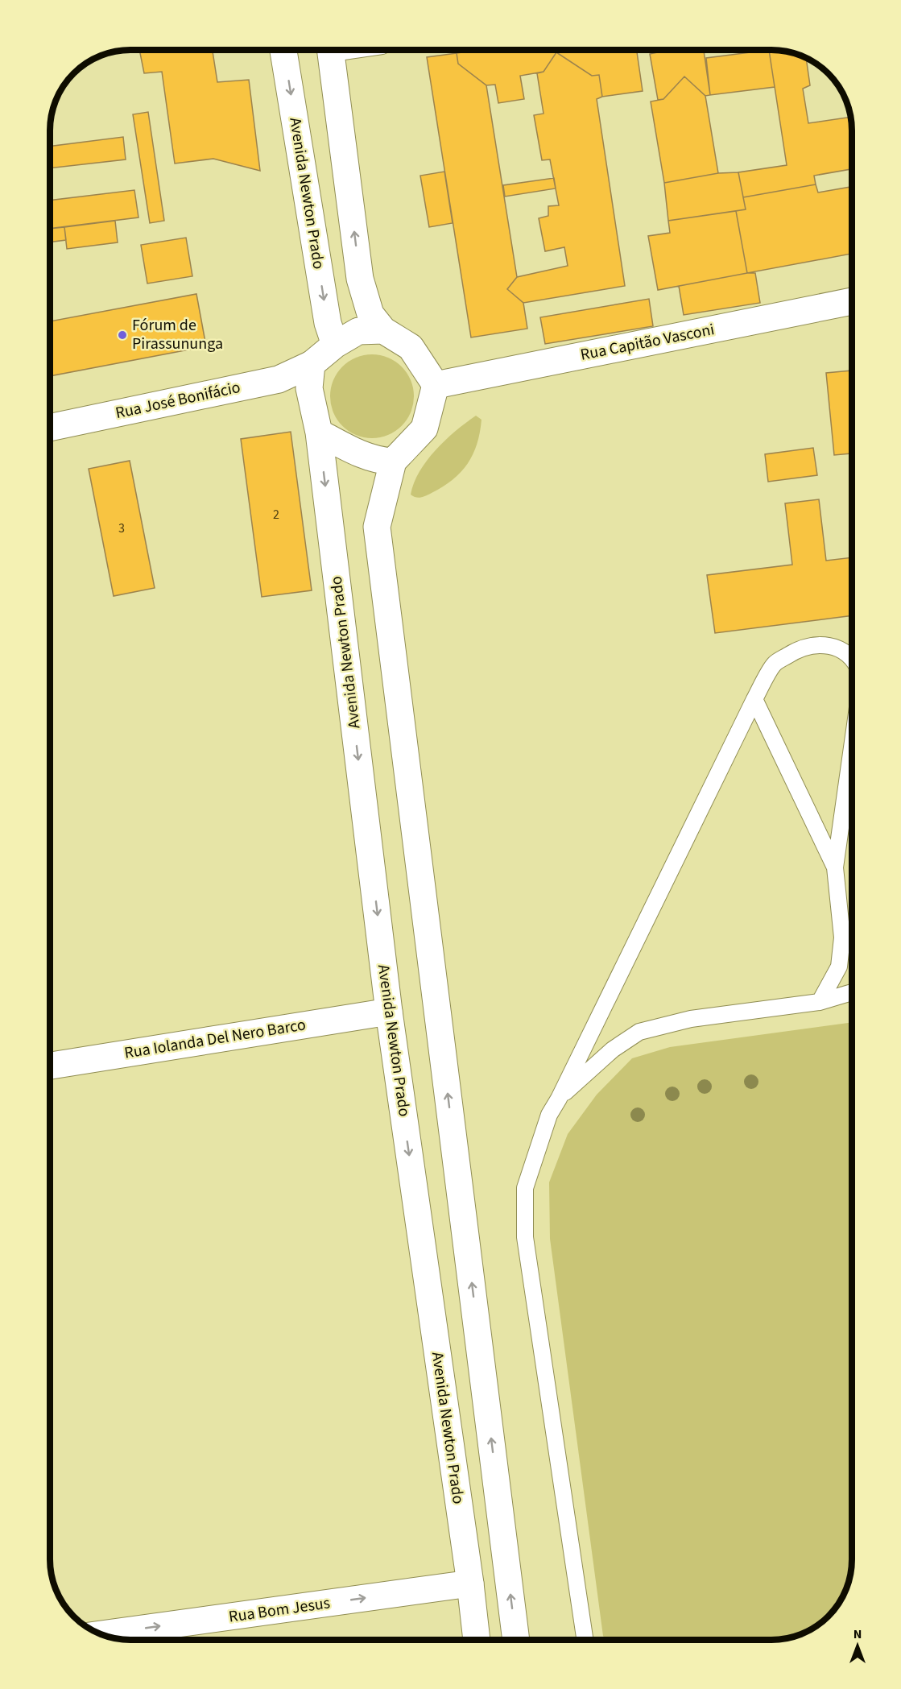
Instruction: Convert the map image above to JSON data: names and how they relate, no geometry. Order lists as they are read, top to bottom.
{
  "streets": {
    "main road": [
      "Avenida Newton Prado",
      "Rua Capitão Vasconi",
      "Rua José Bonifácio",
      "Rua Iolanda Del Nero Barco",
      "Rua Bom Jesus"
    ]
  },
  "crossings": [
    ["Avenida Newton Prado", "Rua Capitão Vasconi"],
    ["Avenida Newton Prado", "Rua José Bonifácio"],
    ["Avenida Newton Prado", "Rua Iolanda Del Nero Barco"],
    ["Avenida Newton Prado", "Rua Bom Jesus"],
    ["Rua Capitão Vasconi", "Rua José Bonifácio"]
  ],
  "one_way": ["Rua Bom Jesus"],
  "places": ["Fórum de Pirassununga"],
  "house_numbers": ["2", "3"],
  "north": "top"
}
